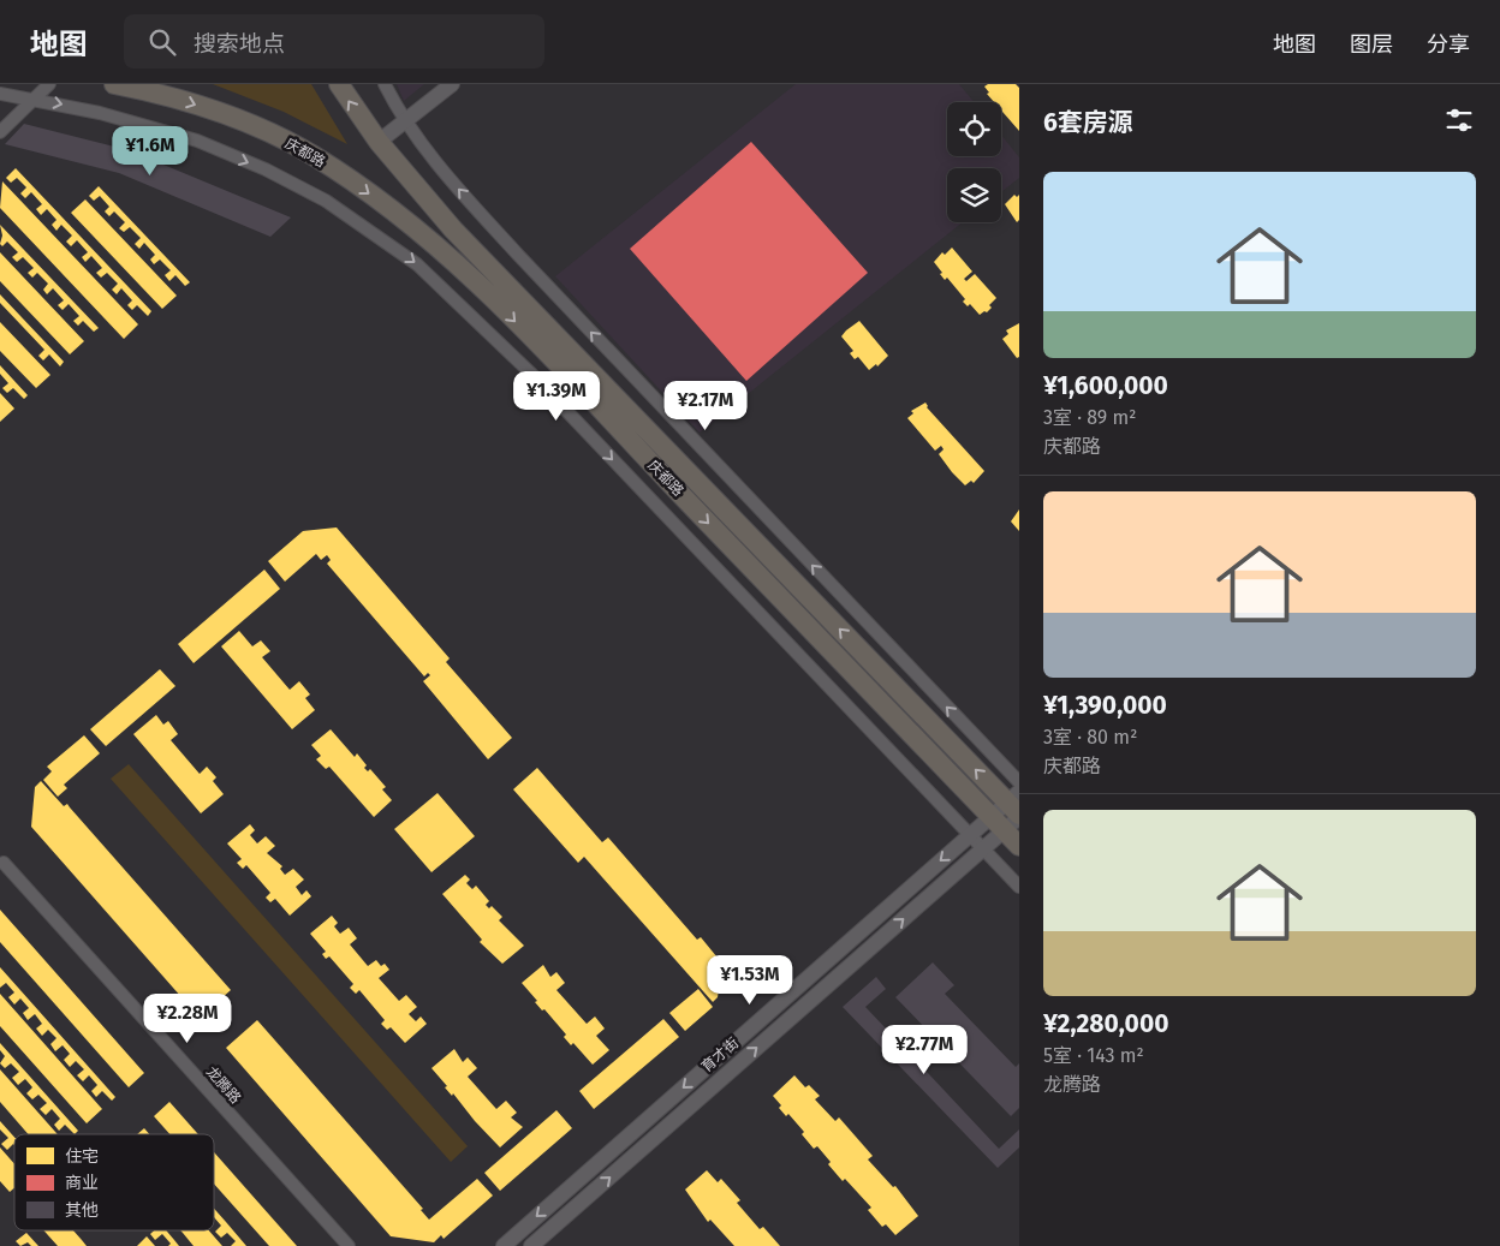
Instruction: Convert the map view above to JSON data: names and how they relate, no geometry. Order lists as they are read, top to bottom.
{
  "streets": {
    "highway": ["庆都路"],
    "street": ["育才街", "龙腾路"]
  },
  "crossings": [
    ["庆都路", "育才街"]
  ],
  "legend": ["住宅", "商业", "其他"],
  "page": {
    "header": "地图",
    "search": "搜索地点",
    "nav": ["地图", "图层", "分享"],
    "heading": "6套房源",
    "price": [
      "¥1.6M",
      "¥1.39M",
      "¥2.17M",
      "¥1.53M",
      "¥2.28M",
      "¥2.77M"
    ],
    "list": [
      {
        "name": "¥1,600,000",
        "note": "3室 · 89 m² · 庆都路"
      },
      {
        "name": "¥1,390,000",
        "note": "3室 · 80 m² · 庆都路"
      },
      {
        "name": "¥2,280,000",
        "note": "5室 · 143 m² · 龙腾路"
      }
    ]
  }
}
